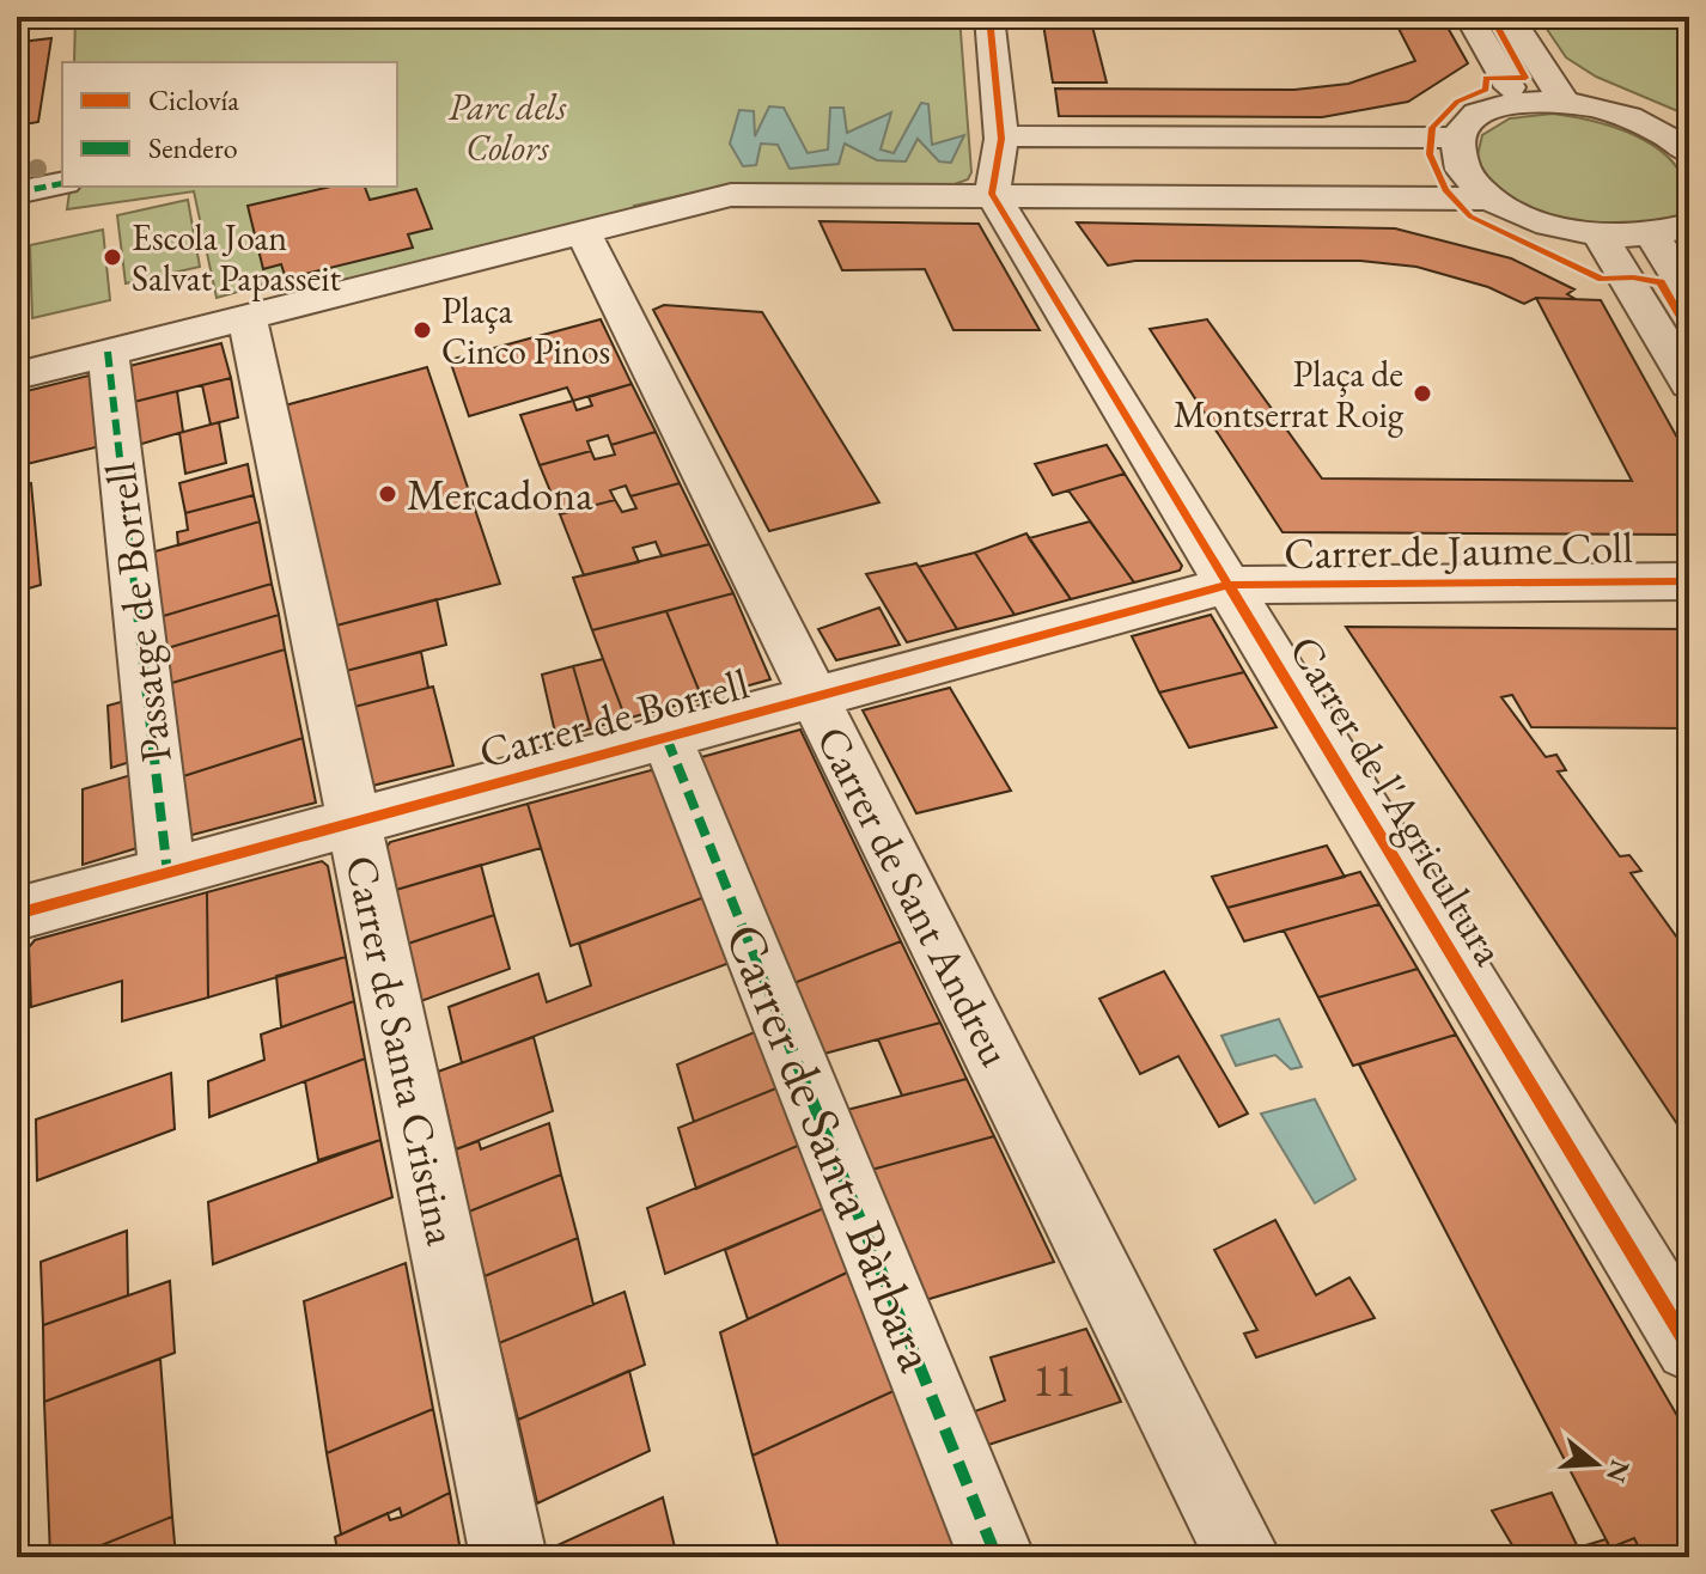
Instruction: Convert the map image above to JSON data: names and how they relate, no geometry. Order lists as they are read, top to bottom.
{
  "streets": {
    "street": [
      "Carrer de Jaume Coll",
      "Passatge de Borrell",
      "Carrer de Borrell",
      "Carrer de l'Agricultura",
      "Carrer de Sant Andreu",
      "Carrer de Santa Cristina",
      "Carrer de Santa Bàrbara"
    ]
  },
  "crossings": [
    ["Carrer de Jaume Coll", "Carrer de Borrell"],
    ["Carrer de Jaume Coll", "Carrer de l'Agricultura"],
    ["Passatge de Borrell", "Carrer de Borrell"],
    ["Carrer de Borrell", "Carrer de l'Agricultura"],
    ["Carrer de Borrell", "Carrer de Sant Andreu"],
    ["Carrer de Borrell", "Carrer de Santa Cristina"],
    ["Carrer de Borrell", "Carrer de Santa Bàrbara"]
  ],
  "parks": ["Parc dels Colors"],
  "places": [
    "Escola Joan Salvat Papasseit",
    "Plaça Cinco Pinos",
    "Plaça de Montserrat Roig",
    "Mercadona"
  ],
  "house_numbers": ["11"],
  "legend": ["Ciclovía", "Sendero"],
  "north": "right"
}
